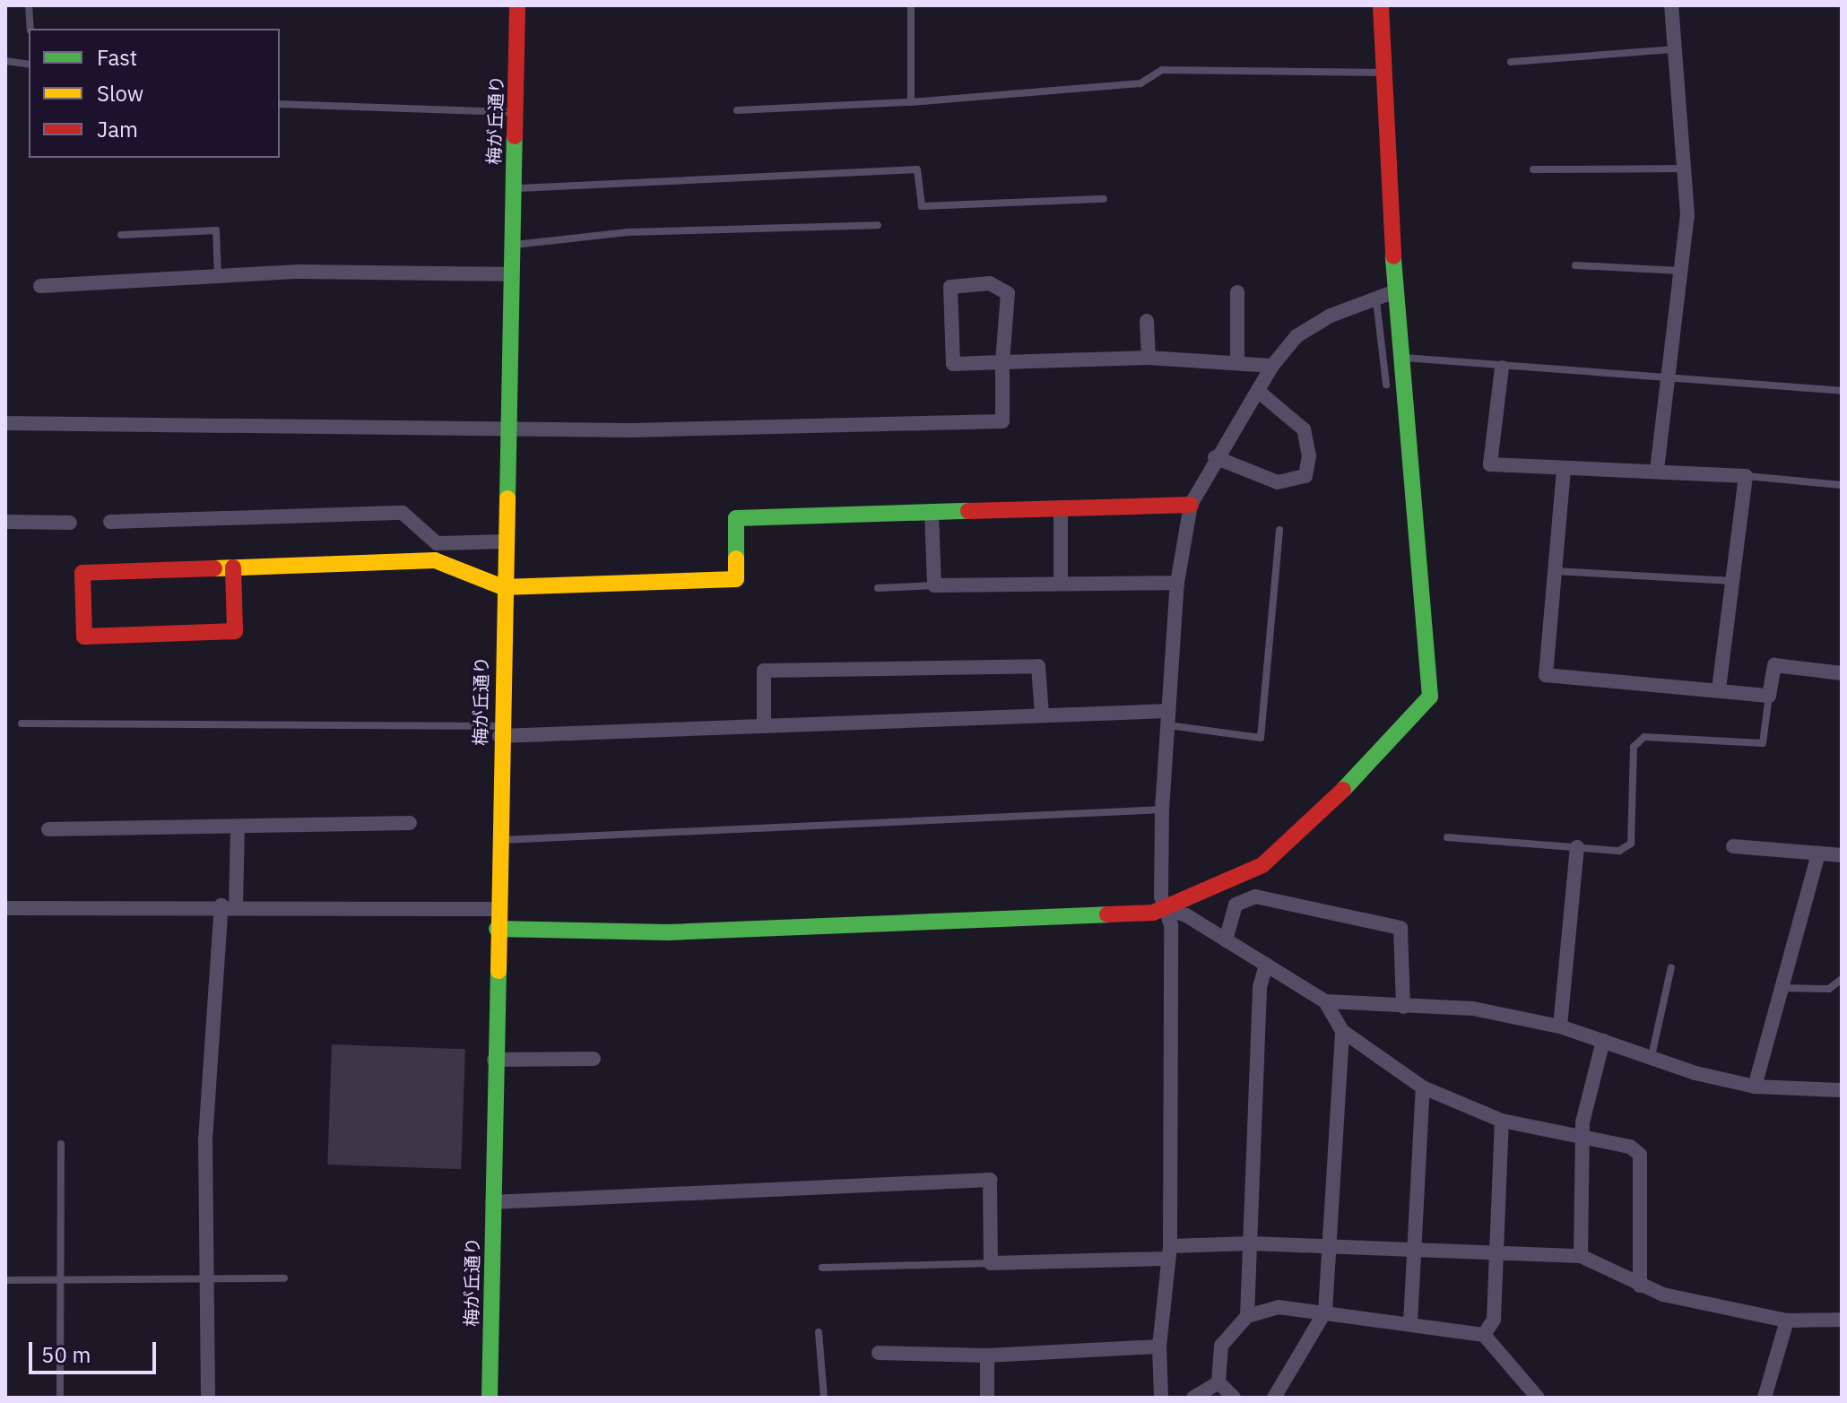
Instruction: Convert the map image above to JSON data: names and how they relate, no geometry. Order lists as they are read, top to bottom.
{
  "streets": {
    "street": ["梅が丘通り"]
  },
  "legend": ["Fast", "Slow", "Jam"],
  "scale_bar": "50 m"
}
